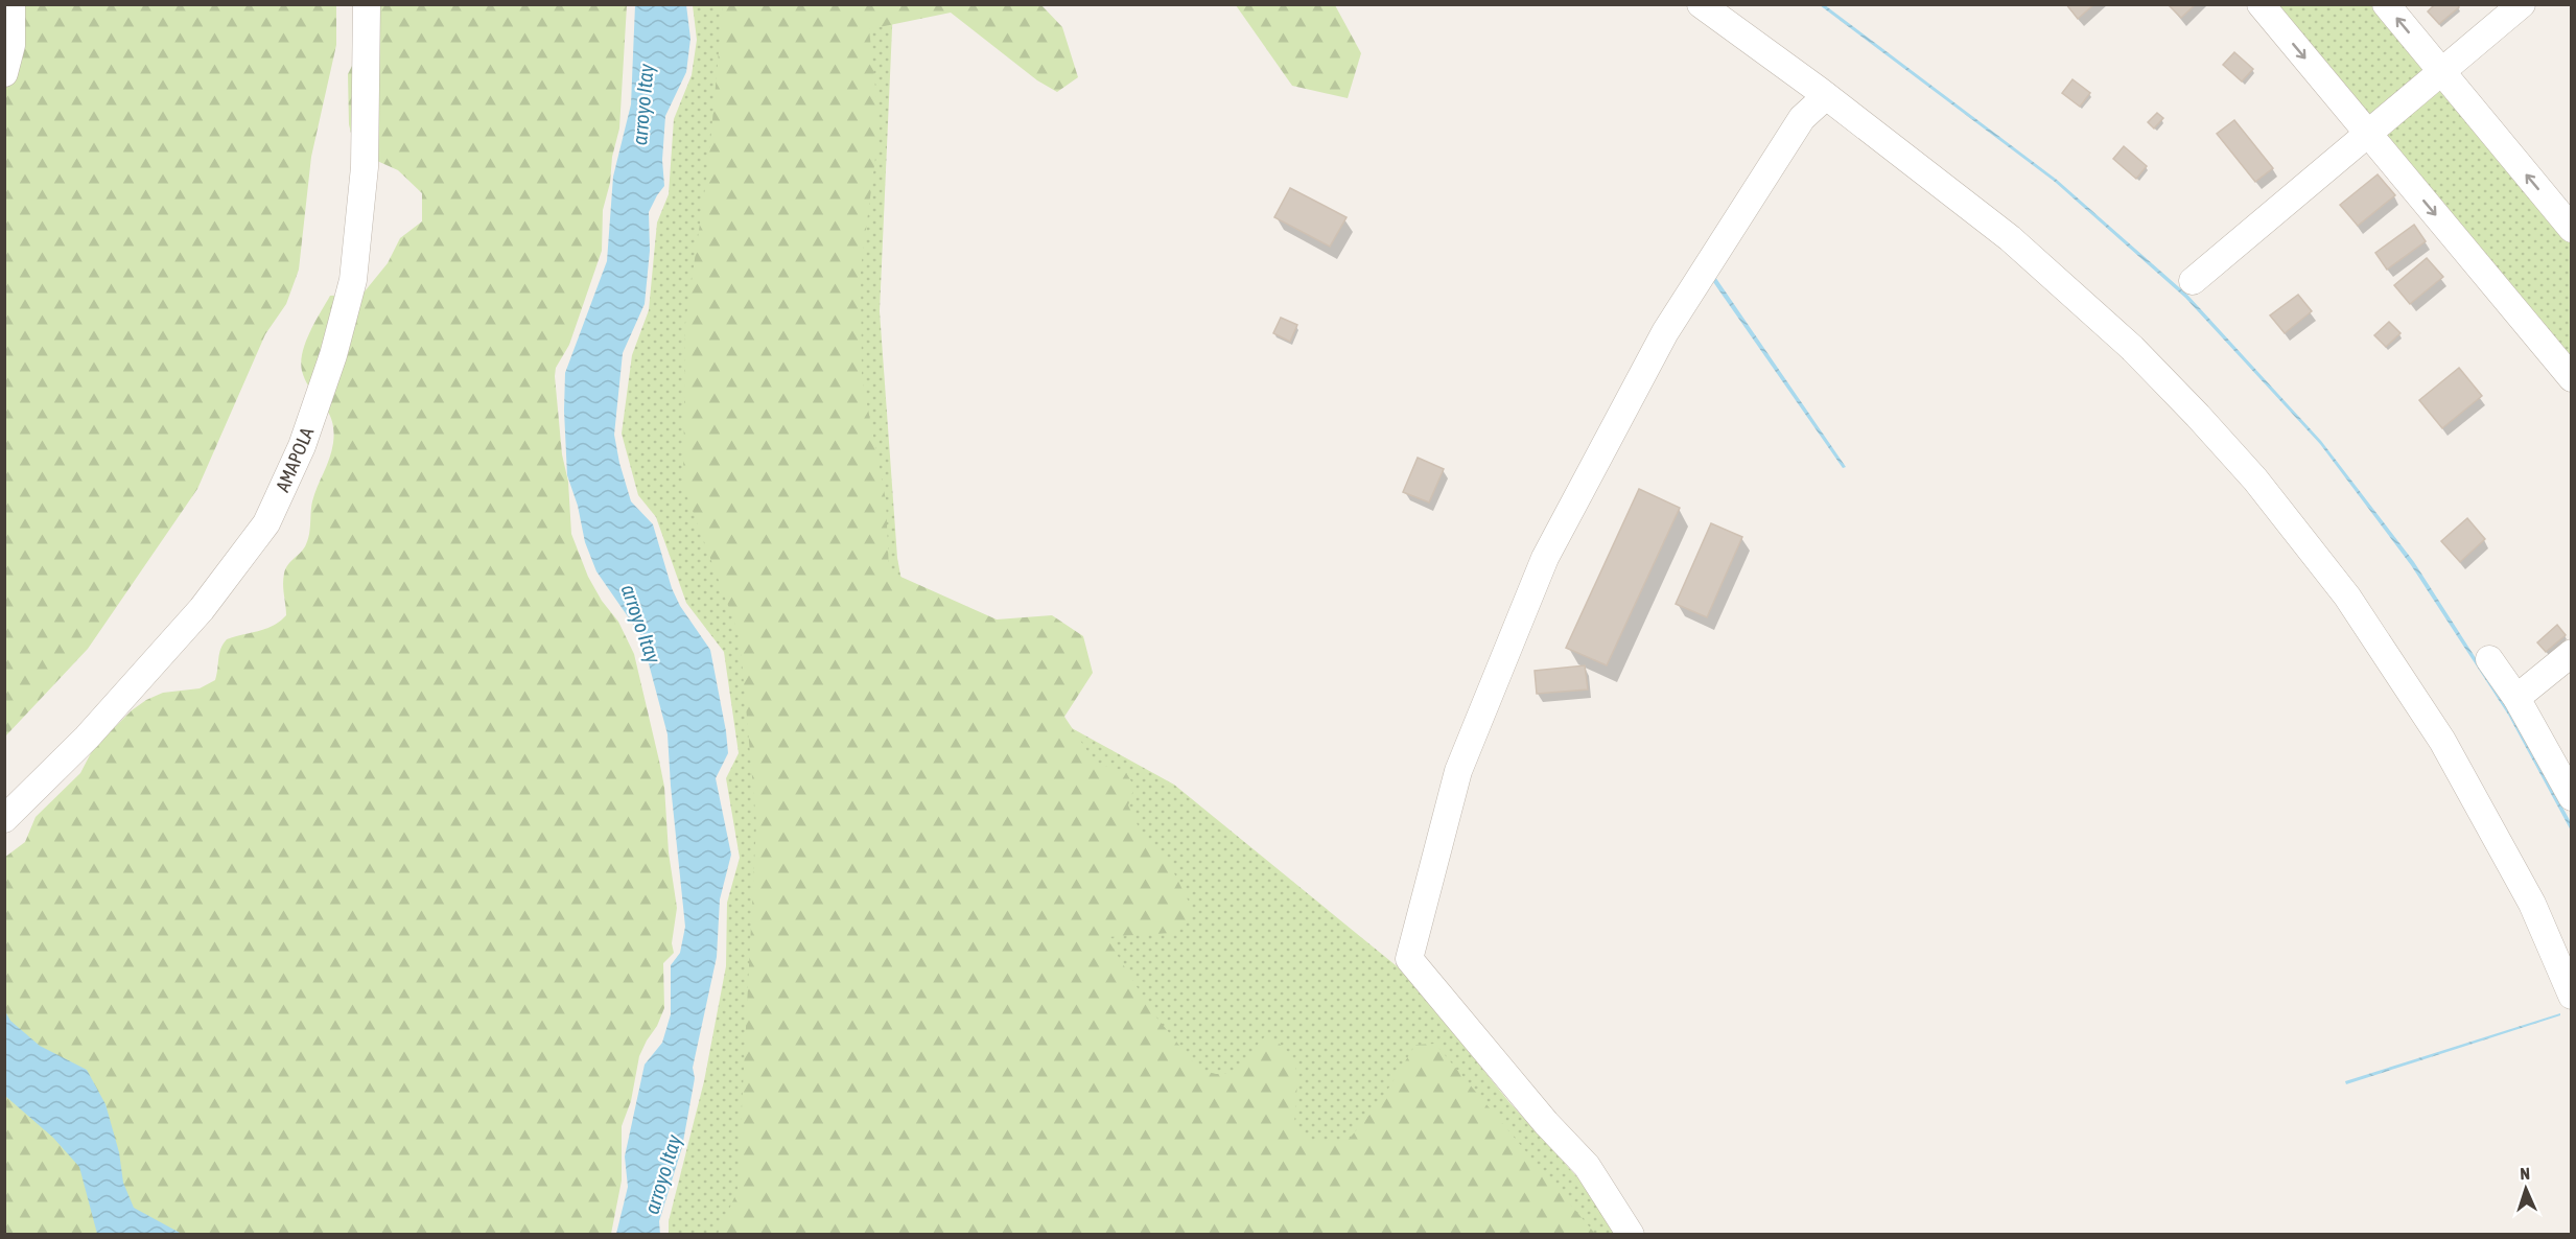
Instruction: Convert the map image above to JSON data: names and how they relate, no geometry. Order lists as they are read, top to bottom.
{
  "streets": {
    "street": ["AMAPOLA"]
  },
  "water": ["arroyo Itay"],
  "north": "top"
}
